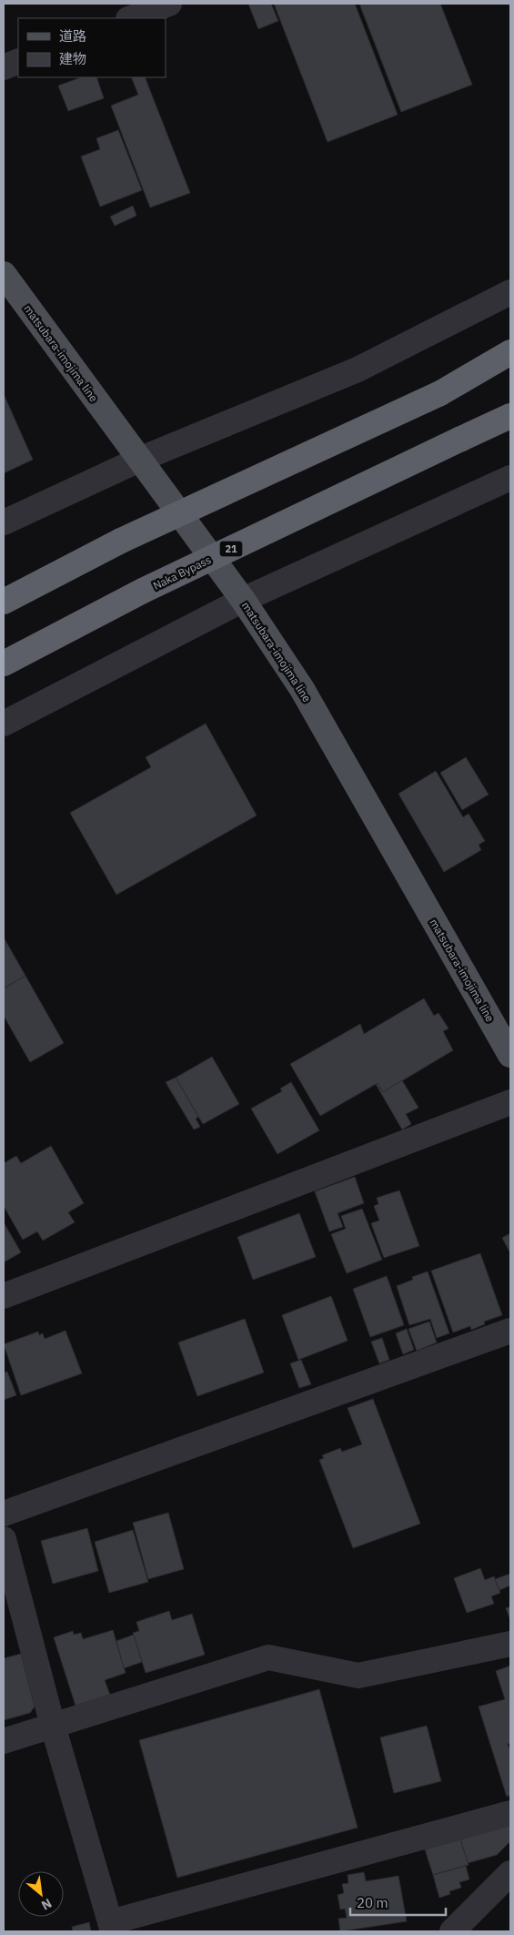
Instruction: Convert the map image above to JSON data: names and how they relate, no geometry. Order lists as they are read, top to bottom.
{
  "streets": {
    "highway": ["21", "Naka Bypass"],
    "main road": ["matsubara-imojima line"]
  },
  "crossings": [
    ["21", "Naka Bypass"]
  ],
  "legend": ["道路", "建物"],
  "scale_bar": "20 m",
  "north": "bottom right"
}
